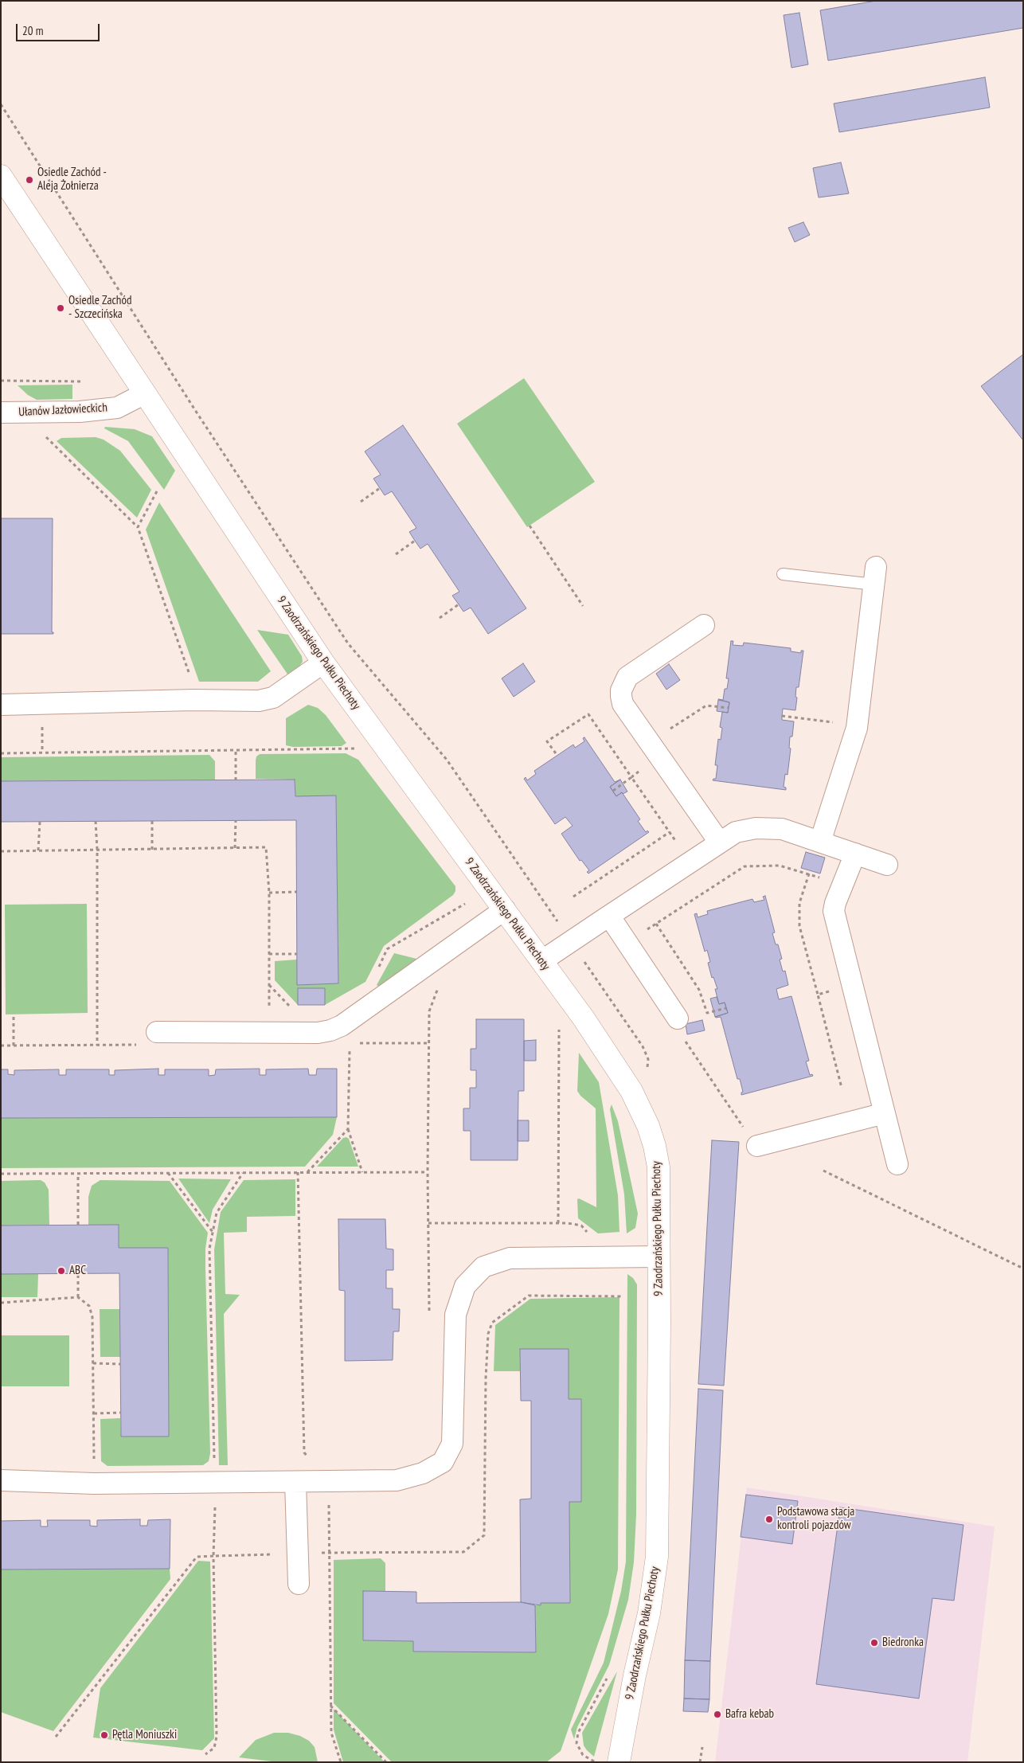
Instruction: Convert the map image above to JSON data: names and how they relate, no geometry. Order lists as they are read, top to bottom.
{
  "streets": {
    "street": ["Ułanów Jazłowieckich", "9 Zaodrzańskiego Pułku Piechoty"]
  },
  "crossings": [
    ["Ułanów Jazłowieckich", "9 Zaodrzańskiego Pułku Piechoty"]
  ],
  "places": [
    "Osiedle Zachód - Aleja Żołnierza",
    "Osiedle Zachód - Szczecińska",
    "ABC",
    "Podstawowa stacja kontroli pojazdów",
    "Biedronka",
    "Bafra kebab",
    "Pętla Moniuszki"
  ],
  "scale_bar": "20 m"
}
